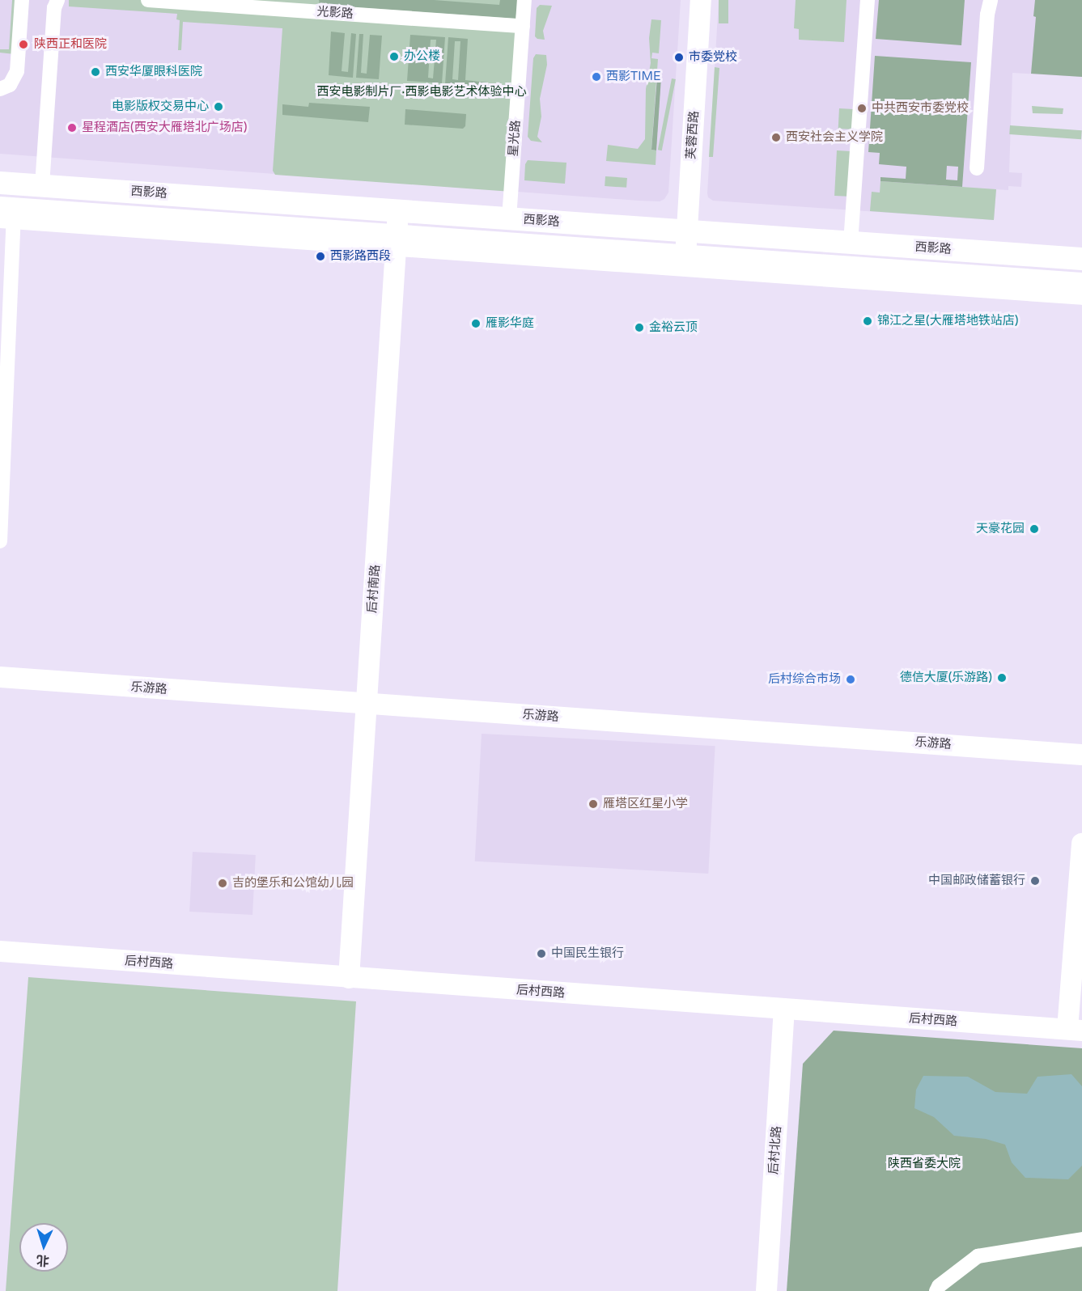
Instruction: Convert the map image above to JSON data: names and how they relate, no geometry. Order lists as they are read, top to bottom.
{
  "streets": {
    "main road": ["西影路"],
    "street": [
      "光影路",
      "芙蓉西路",
      "星光路",
      "后村南路",
      "乐游路",
      "后村西路",
      "后村北路"
    ]
  },
  "crossings": [
    ["光影路", "星光路"],
    ["芙蓉西路", "西影路"],
    ["星光路", "西影路"],
    ["西影路", "后村南路"],
    ["后村南路", "乐游路"],
    ["后村南路", "后村西路"],
    ["后村西路", "后村北路"]
  ],
  "parks": ["西安电影制片厂·西影电影艺术体验中心", "陕西省委大院"],
  "places": [
    "陕西正和医院",
    "办公楼",
    "市委党校",
    "西安华厦眼科医院",
    "西影TIME",
    "电影版权交易中心",
    "中共西安市委党校",
    "星程酒店(西安大雁塔北广场店)",
    "西安社会主义学院",
    "西影路西段",
    "锦江之星(大雁塔地铁站店)",
    "雁影华庭",
    "金裕云顶",
    "天豪花园",
    "德信大厦(乐游路)",
    "后村综合市场",
    "雁塔区红星小学",
    "中国邮政储蓄银行",
    "吉的堡乐和公馆幼儿园",
    "中国民生银行"
  ],
  "north": "bottom"
}
